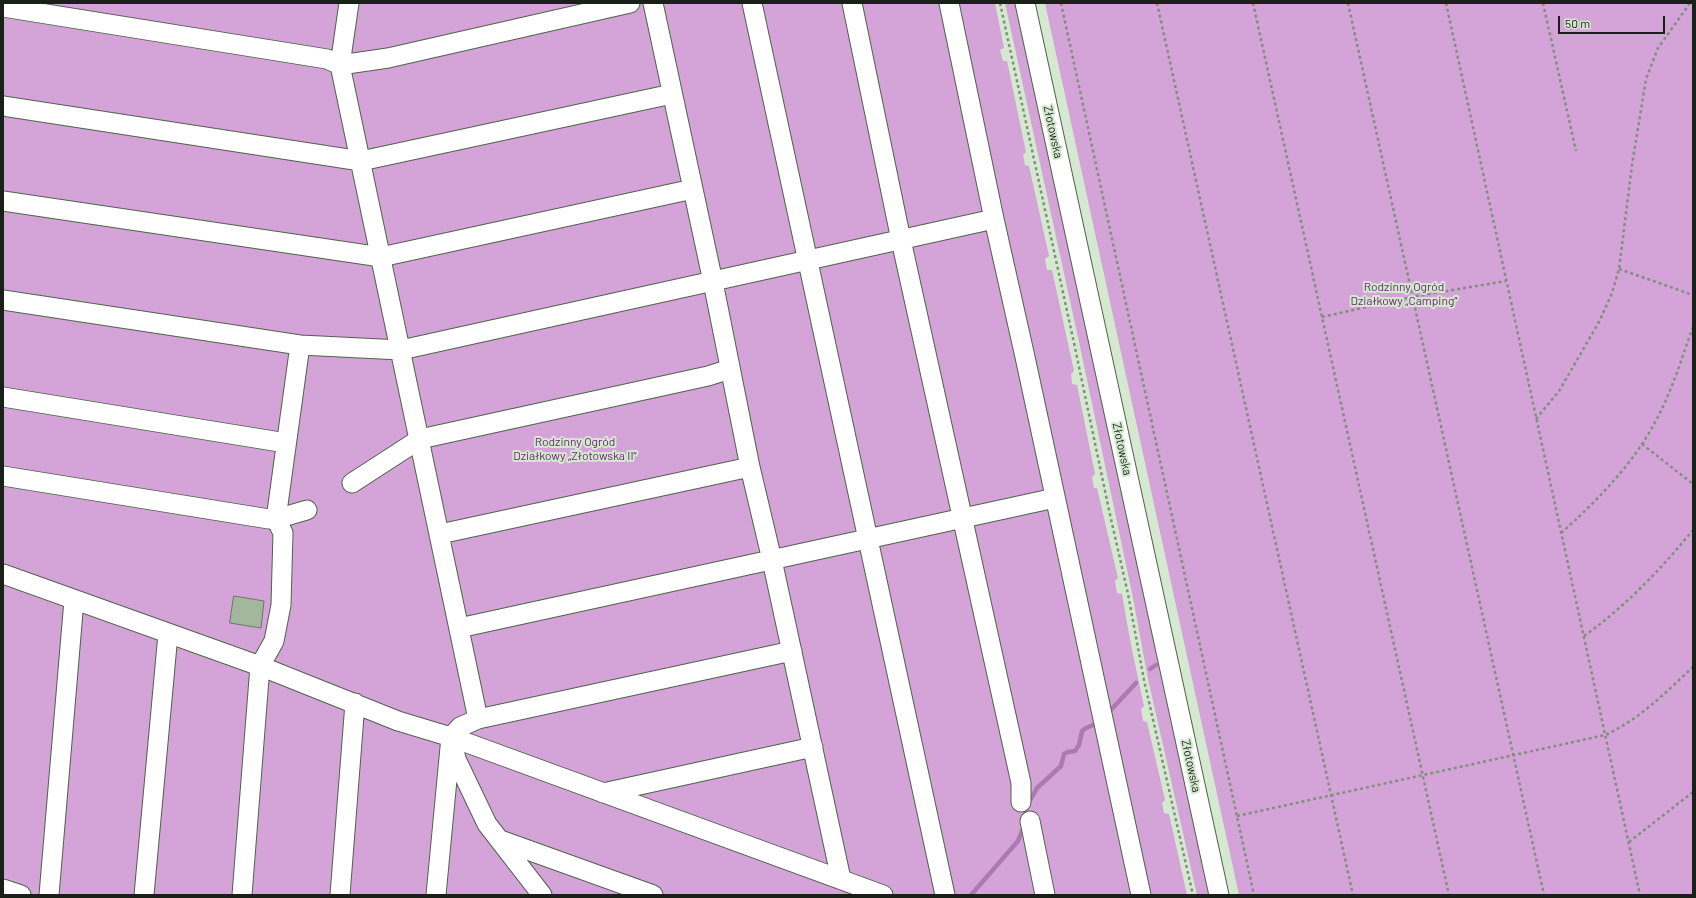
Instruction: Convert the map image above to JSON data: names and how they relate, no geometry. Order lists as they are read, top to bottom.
{
  "streets": {
    "street": ["Złotowska"]
  },
  "parks": ["Rodzinny Ogród Działkowy „Camping”", "Rodzinny Ogród Działkowy „Złotowska II”"],
  "scale_bar": "50 m"
}
